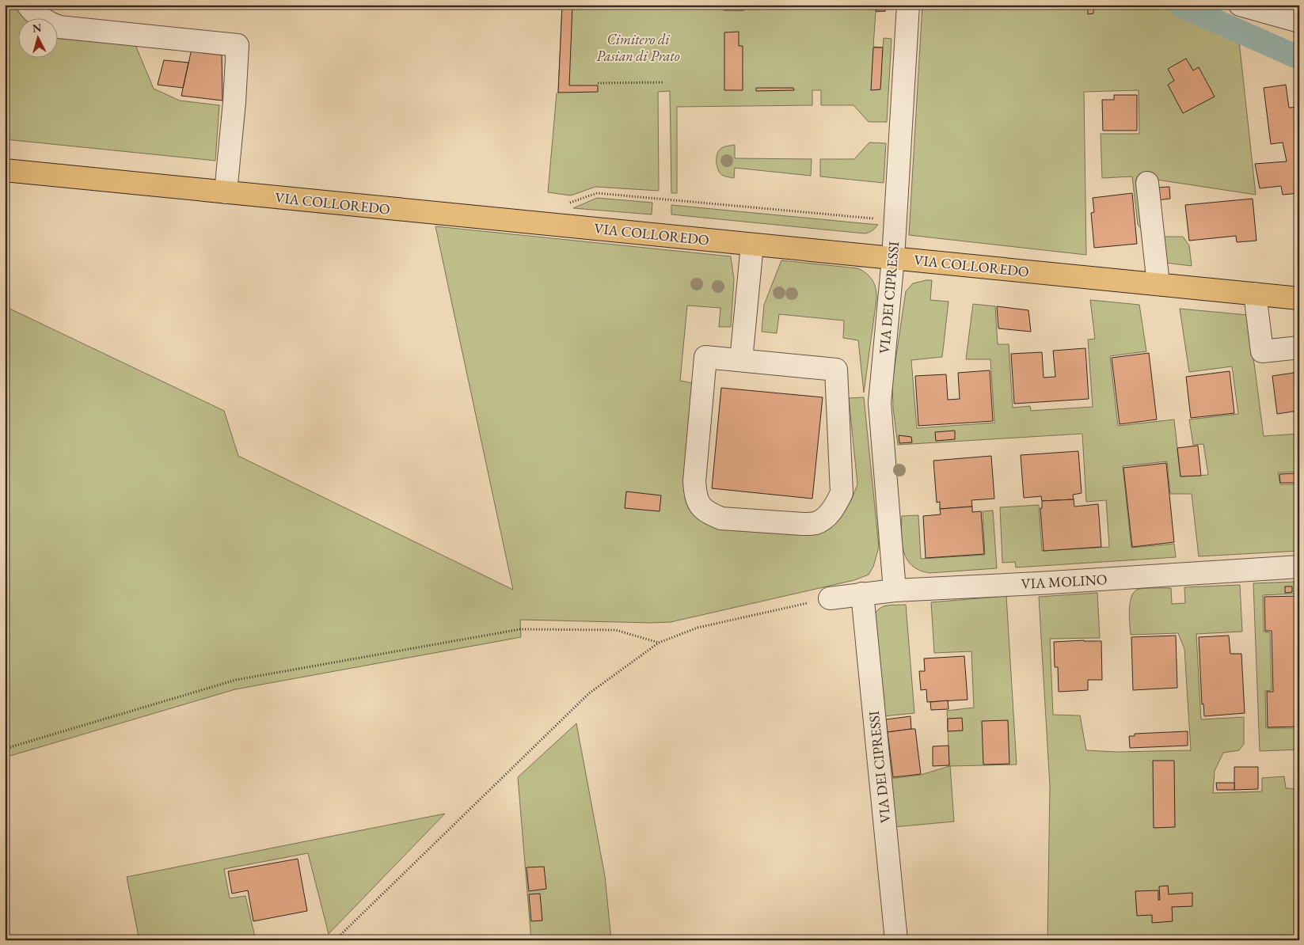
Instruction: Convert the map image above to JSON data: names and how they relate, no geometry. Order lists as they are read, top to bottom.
{
  "streets": {
    "main road": ["VIA COLLOREDO"],
    "street": ["VIA DEI CIPRESSI", "VIA MOLINO"]
  },
  "crossings": [
    ["VIA COLLOREDO", "VIA DEI CIPRESSI"],
    ["VIA DEI CIPRESSI", "VIA MOLINO"]
  ],
  "parks": ["Cimitero di Pasian di Prato"],
  "north": "top"
}
